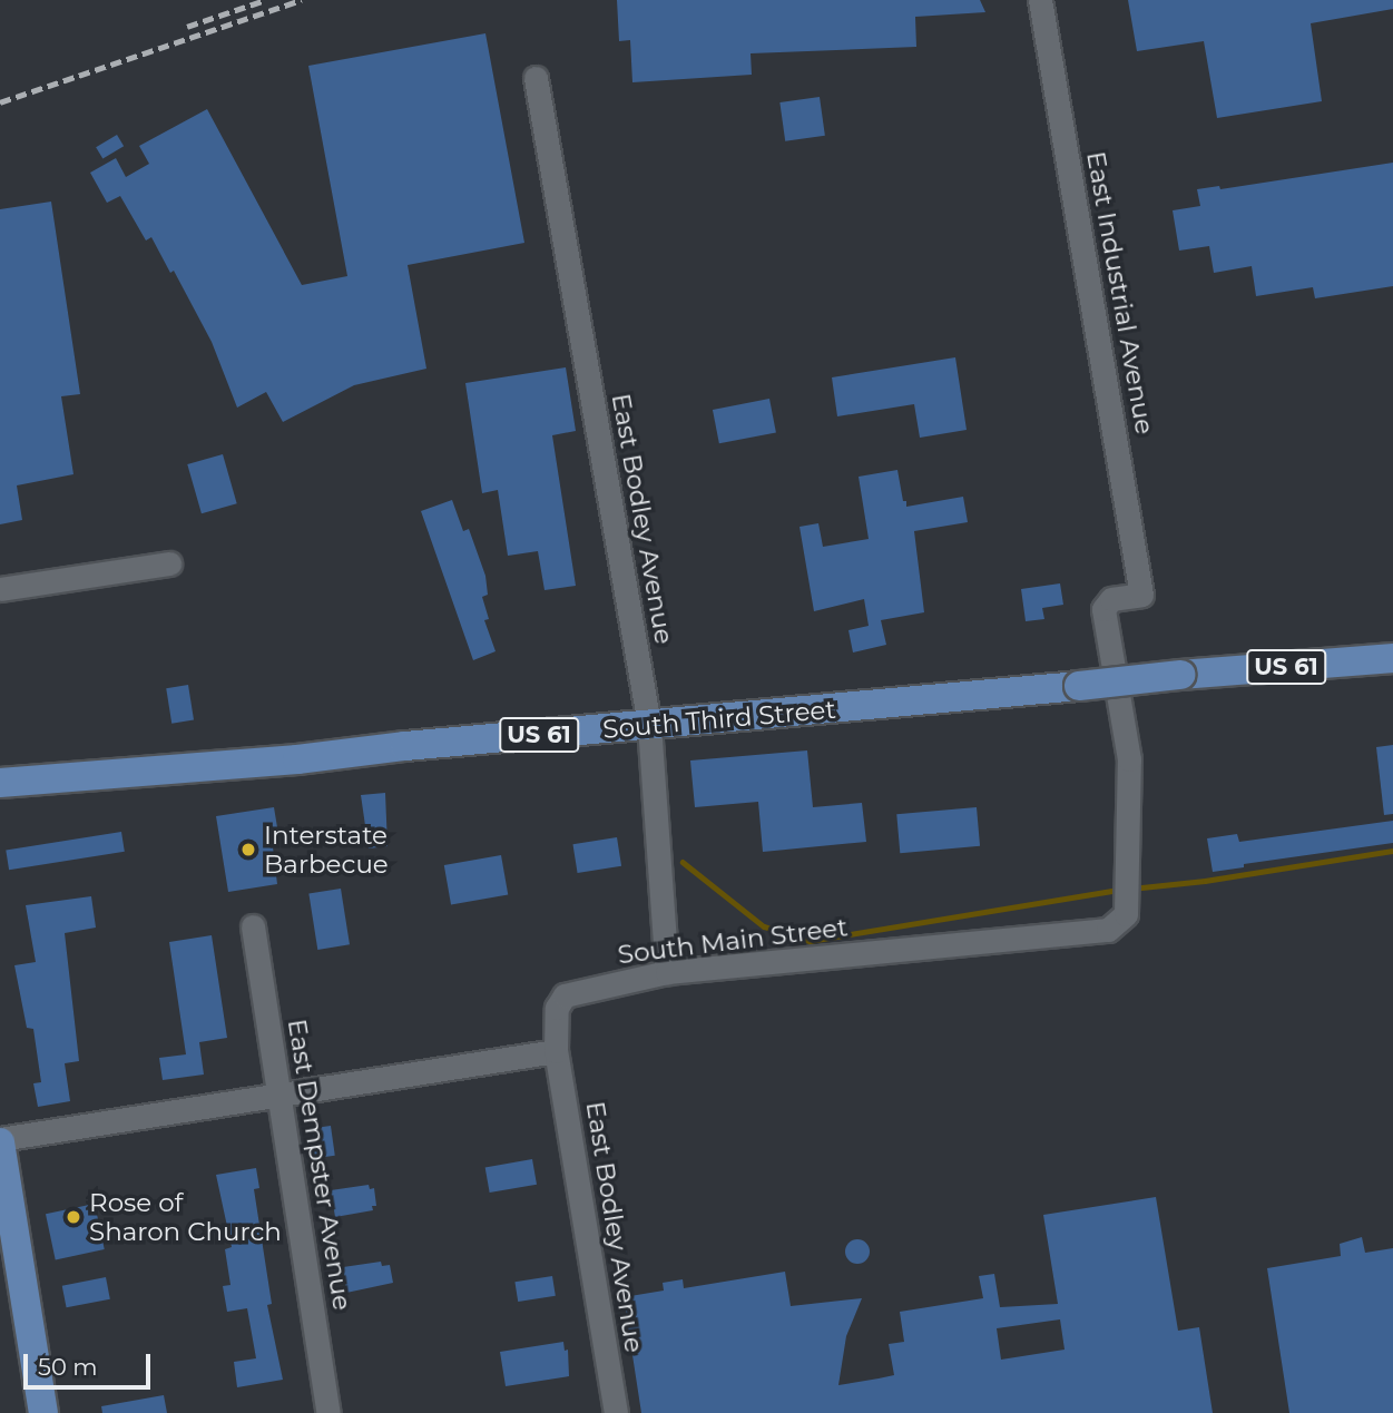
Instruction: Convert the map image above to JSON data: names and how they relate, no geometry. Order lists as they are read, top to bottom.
{
  "streets": {
    "main road": ["US 61", "South Third Street"],
    "street": [
      "East Industrial Avenue",
      "East Bodley Avenue",
      "South Main Street",
      "East Dempster Avenue"
    ]
  },
  "crossings": [
    ["East Industrial Avenue", "South Main Street"],
    ["East Bodley Avenue", "South Third Street"],
    ["East Bodley Avenue", "South Main Street"]
  ],
  "places": ["Interstate Barbecue", "Rose of Sharon Church"],
  "scale_bar": "50 m"
}
